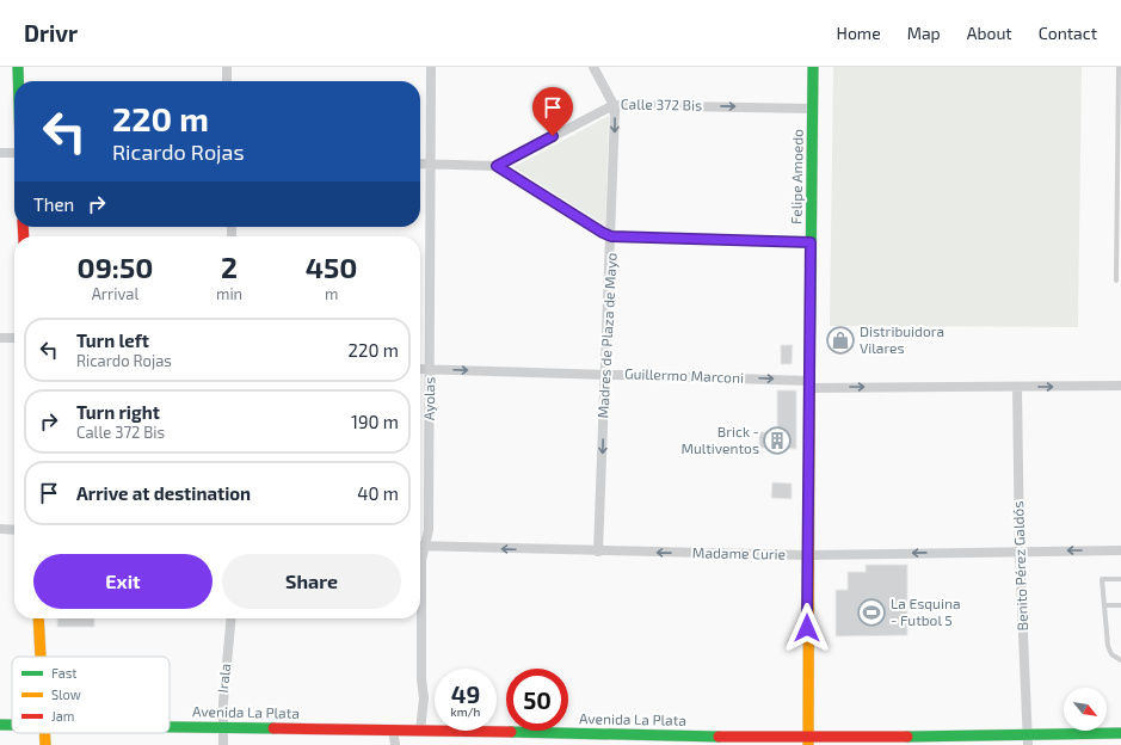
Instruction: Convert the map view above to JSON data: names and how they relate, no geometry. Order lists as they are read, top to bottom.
{
  "streets": {
    "main road": ["Felipe Amoedo", "Avenida La Plata"],
    "street": [
      "Calle 372 Bis",
      "Madres de Plaza de Mayo",
      "Guillermo Marconi",
      "Ayolas",
      "Madame Curie",
      "Benito Pérez Galdós",
      "Irala"
    ]
  },
  "crossings": [
    ["Calle 372 Bis", "Felipe Amoedo"],
    ["Calle 372 Bis", "Madres de Plaza de Mayo"],
    ["Felipe Amoedo", "Guillermo Marconi"],
    ["Felipe Amoedo", "Madame Curie"],
    ["Felipe Amoedo", "Avenida La Plata"],
    ["Madres de Plaza de Mayo", "Guillermo Marconi"],
    ["Madres de Plaza de Mayo", "Madame Curie"],
    ["Guillermo Marconi", "Ayolas"],
    ["Guillermo Marconi", "Benito Pérez Galdós"],
    ["Ayolas", "Avenida La Plata"],
    ["Madame Curie", "Benito Pérez Galdós"],
    ["Benito Pérez Galdós", "Avenida La Plata"],
    ["Irala", "Avenida La Plata"]
  ],
  "one_way": [
    "Calle 372 Bis",
    "Madres de Plaza de Mayo",
    "Guillermo Marconi",
    "Madame Curie"
  ],
  "places": {
    "shop": ["Distribuidora Vilares"],
    "building": ["Brick - Multiventos"],
    "sports": ["La Esquina - Futbol 5"]
  },
  "legend": ["Fast", "Slow", "Jam"],
  "north": "bottom right",
  "page": {
    "header": "Drivr",
    "nav": [
      "Home",
      "Map",
      "About",
      "Contact"
    ],
    "turn": ["220 m", "Ricardo Rojas"],
    "then": "Then",
    "eta": [
      "09:50",
      "Arrival",
      "2",
      "min",
      "450",
      "m"
    ],
    "list": [
      {
        "name": "Turn left",
        "note": "Ricardo Rojas",
        "value": "220 m"
      },
      {
        "name": "Turn right",
        "note": "Calle 372 Bis",
        "value": "190 m"
      },
      {
        "name": "Arrive at destination",
        "value": "40 m"
      }
    ],
    "buttons": ["Exit", "Share"],
    "speed": "49 km/h",
    "limit": "50"
  }
}
